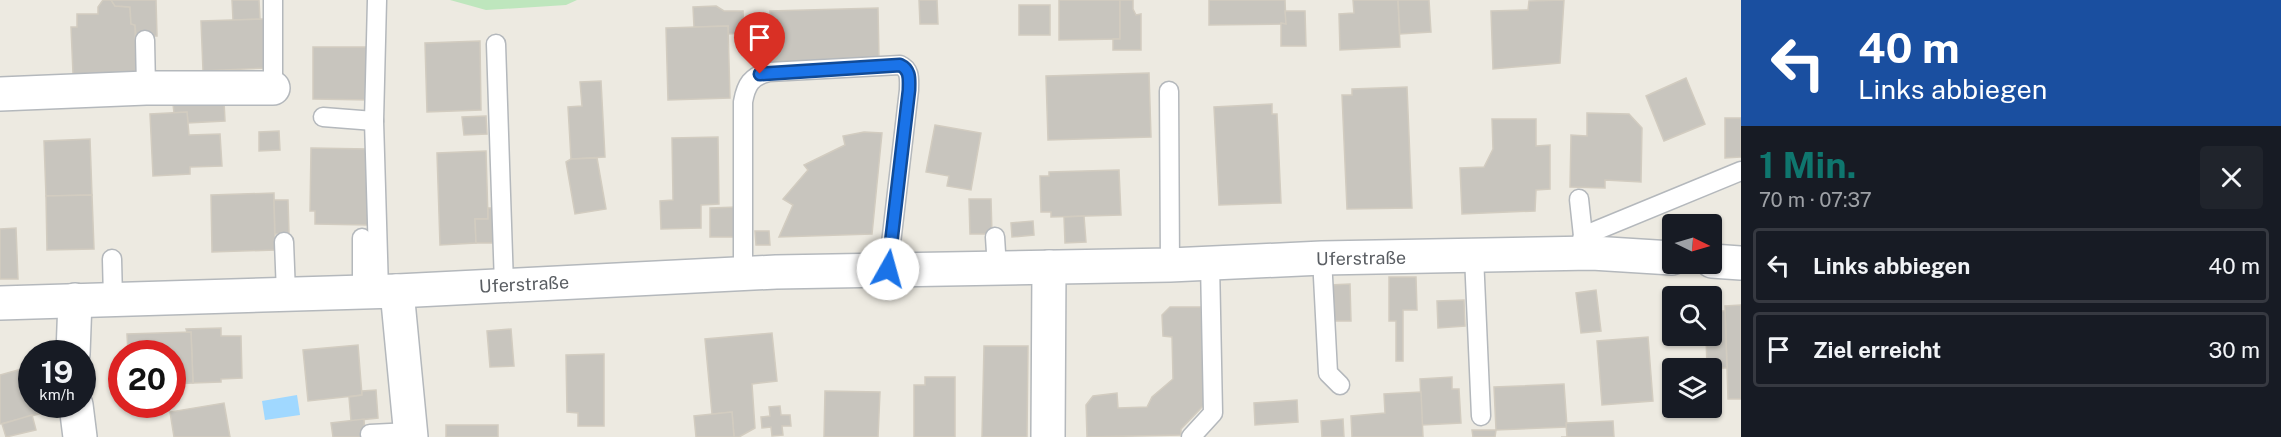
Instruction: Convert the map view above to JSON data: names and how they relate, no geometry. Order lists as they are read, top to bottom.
{
  "streets": {
    "street": ["Uferstraße"]
  },
  "north": "right",
  "page": {
    "turn": ["40 m", "Links abbiegen"],
    "heading": ["1 Min.", "70 m · 07:37"],
    "list": [
      {
        "name": "Links abbiegen",
        "value": "40 m"
      },
      {
        "name": "Ziel erreicht",
        "value": "30 m"
      }
    ],
    "speed": "19 km/h",
    "limit": "20"
  }
}
